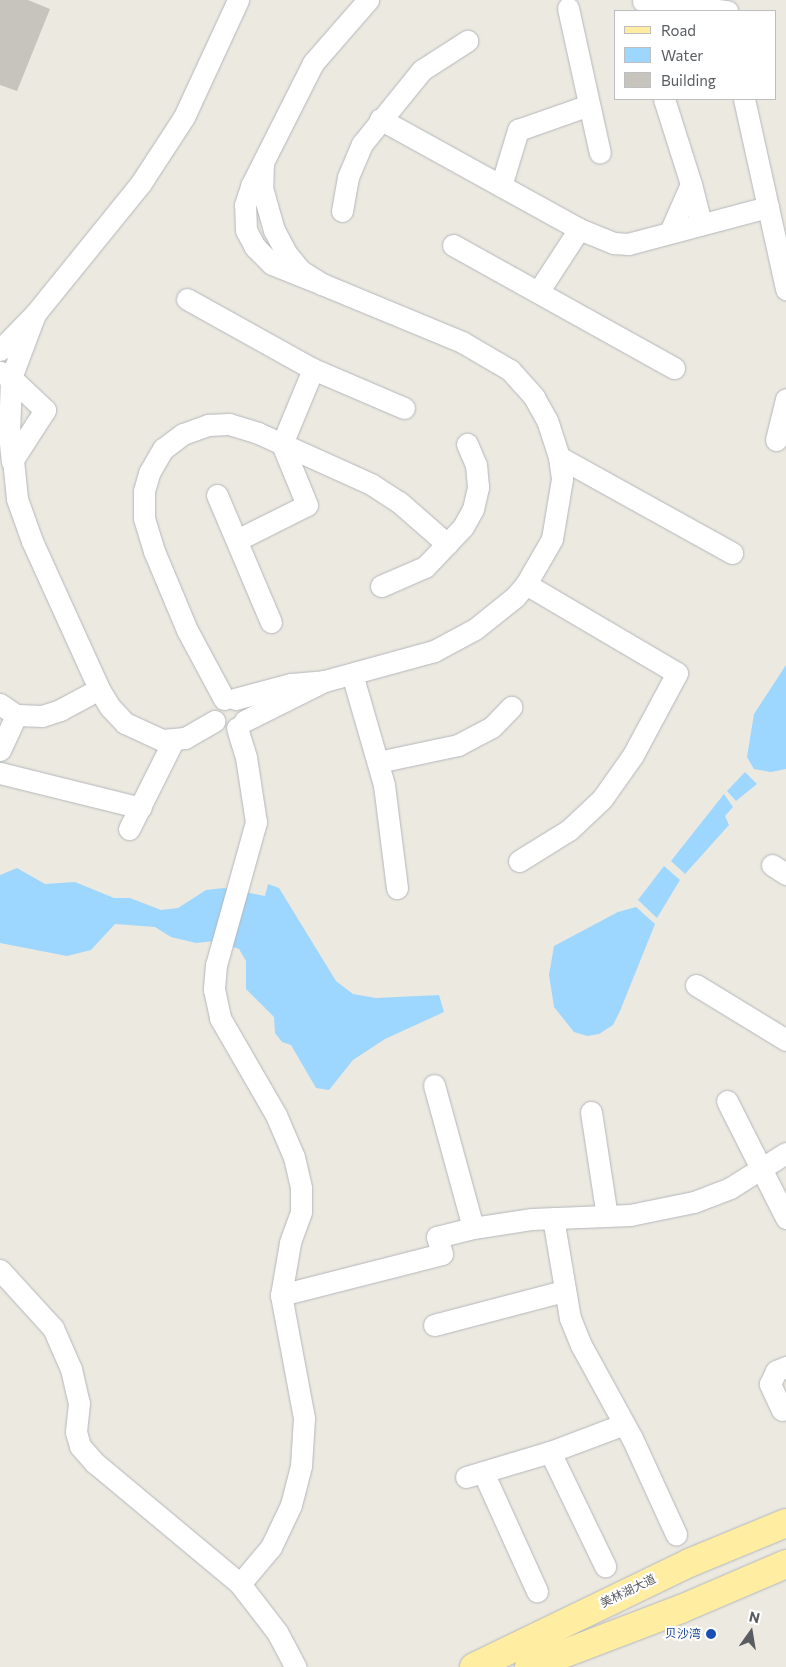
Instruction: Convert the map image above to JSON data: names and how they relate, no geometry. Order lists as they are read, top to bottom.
{
  "streets": {
    "main road": ["美林湖大道"]
  },
  "places": ["贝沙湾"],
  "legend": ["Road", "Water", "Building"],
  "north": "top"
}
